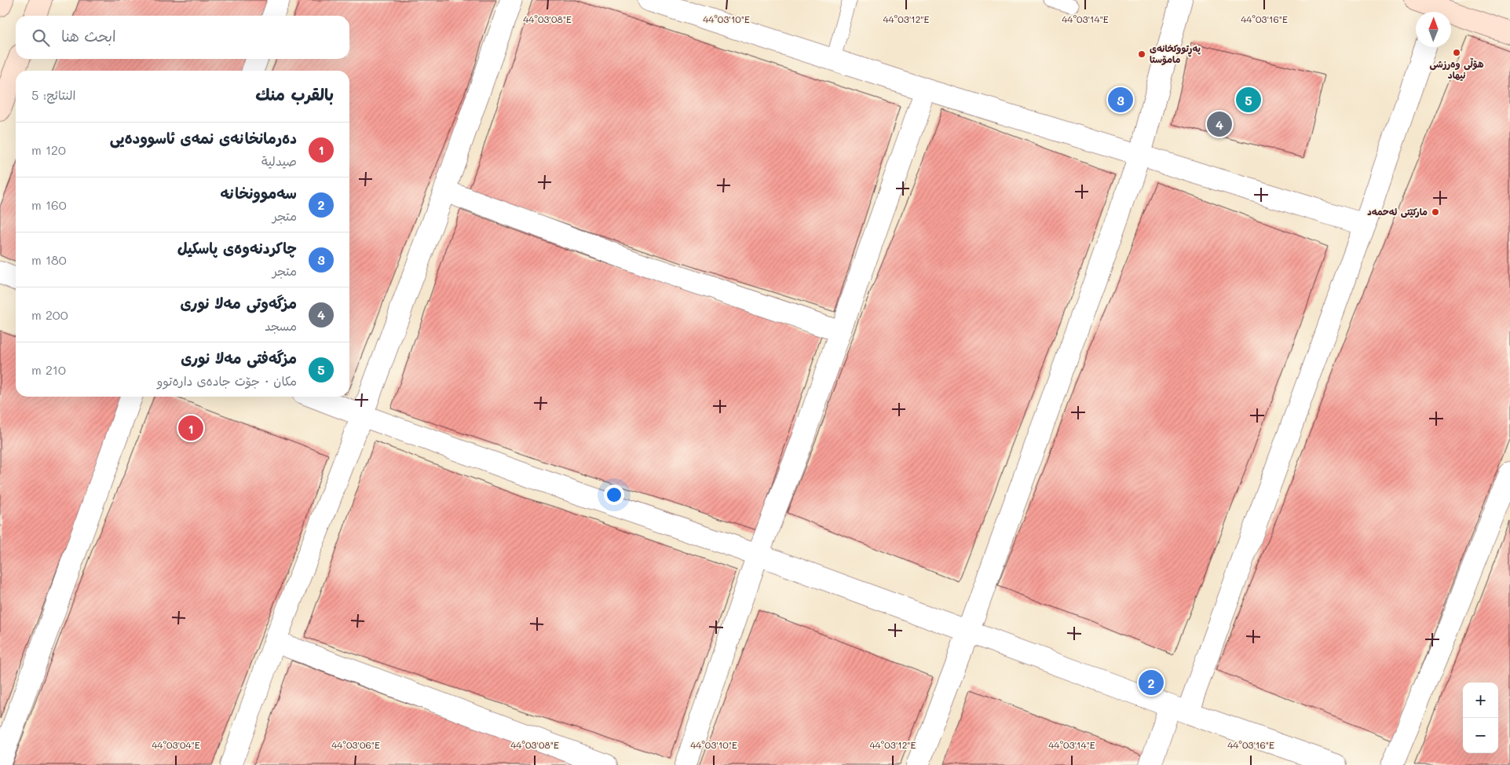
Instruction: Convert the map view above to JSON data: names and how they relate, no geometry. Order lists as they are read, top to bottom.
{
  "places": ["هۆڵی وەرزشی نیهاد", "پەڕتووکخانەی مامۆستا", "مارکێتی ئەحمەد"],
  "north": "top",
  "page": {
    "search": "ابحث هنا",
    "heading": ["بالقرب منك", "النتائج: 5"],
    "pins": [
      "3",
      "5",
      "4",
      "1",
      "2"
    ],
    "list": [
      {
        "mark": "1",
        "name": "دەرمانخانەی نمەی ئاسوودەیی",
        "note": "صيدلية",
        "value": "120 m"
      },
      {
        "mark": "2",
        "name": "سەموونخانە",
        "note": "متجر",
        "value": "160 m"
      },
      {
        "mark": "3",
        "name": "چاکردنەوەی پاسکیل",
        "note": "متجر",
        "value": "180 m"
      },
      {
        "mark": "4",
        "name": "مزگەوتی مەلا نوری",
        "note": "مسجد",
        "value": "200 m"
      },
      {
        "mark": "5",
        "name": "مزگەفتی مەلا نوری",
        "note": "مكان · جۆت جادەی دارەتوو",
        "value": "210 m"
      }
    ],
    "map_buttons": ["+", "−"]
  },
  "coordinates": [
    "44°03'08\"E",
    "44°03'10\"E",
    "44°03'12\"E",
    "44°03'14\"E",
    "44°03'16\"E",
    "44°03'04\"E",
    "44°03'06\"E"
  ]
}
